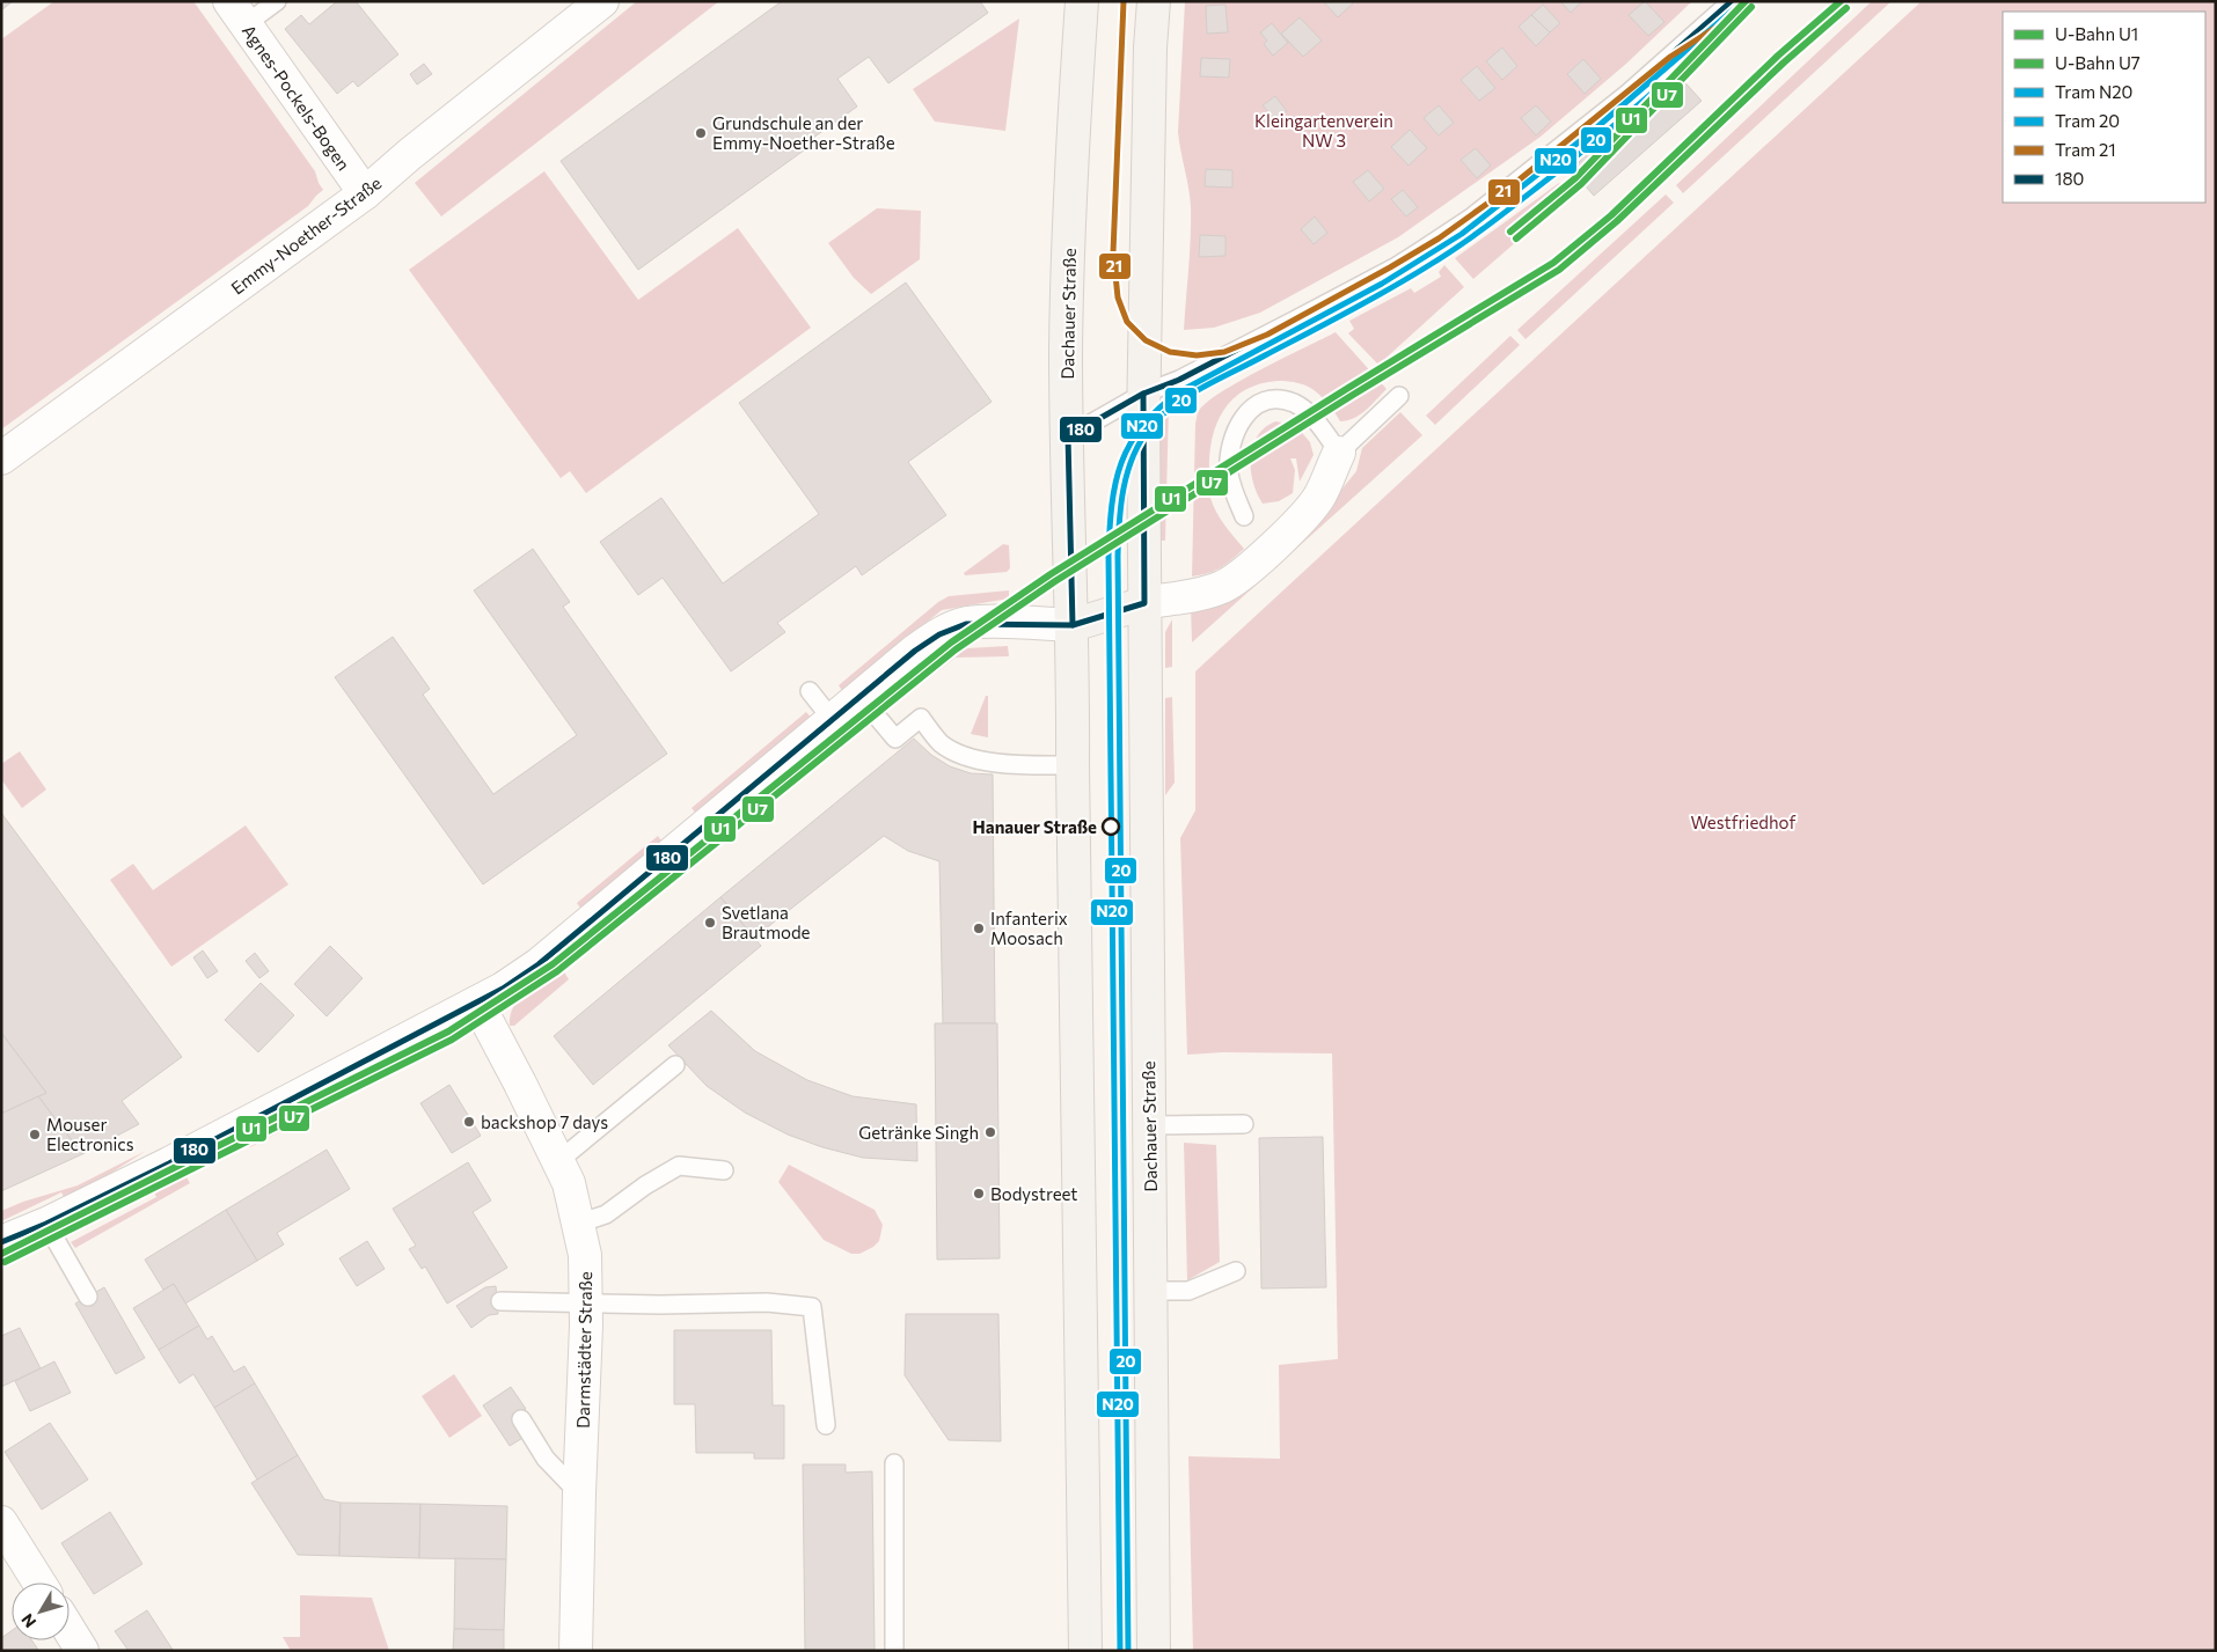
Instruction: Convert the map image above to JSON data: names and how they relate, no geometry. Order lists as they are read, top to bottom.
{
  "streets": {
    "main road": ["Dachauer Straße"],
    "street": ["Agnes-Pockels-Bogen", "Emmy-Noether-Straße", "Darmstädter Straße"]
  },
  "crossings": [
    ["Agnes-Pockels-Bogen", "Emmy-Noether-Straße"]
  ],
  "parks": ["Kleingartenverein NW 3", "Westfriedhof"],
  "places": [
    "Grundschule an der Emmy-Noether-Straße",
    "Hanauer Straße",
    "Svetlana Brautmode",
    "Infanterix Moosach",
    "backshop 7 days",
    "Getränke Singh",
    "Mouser Electronics",
    "Bodystreet"
  ],
  "lines": [
    "metro line U1",
    "tram line N20",
    "tram line 21",
    "transit line 180",
    "metro line U7",
    "tram line 20"
  ],
  "legend": [
    "U-Bahn U1",
    "U-Bahn U7",
    "Tram N20",
    "Tram 20",
    "Tram 21",
    "180"
  ],
  "north": "bottom left"
}
